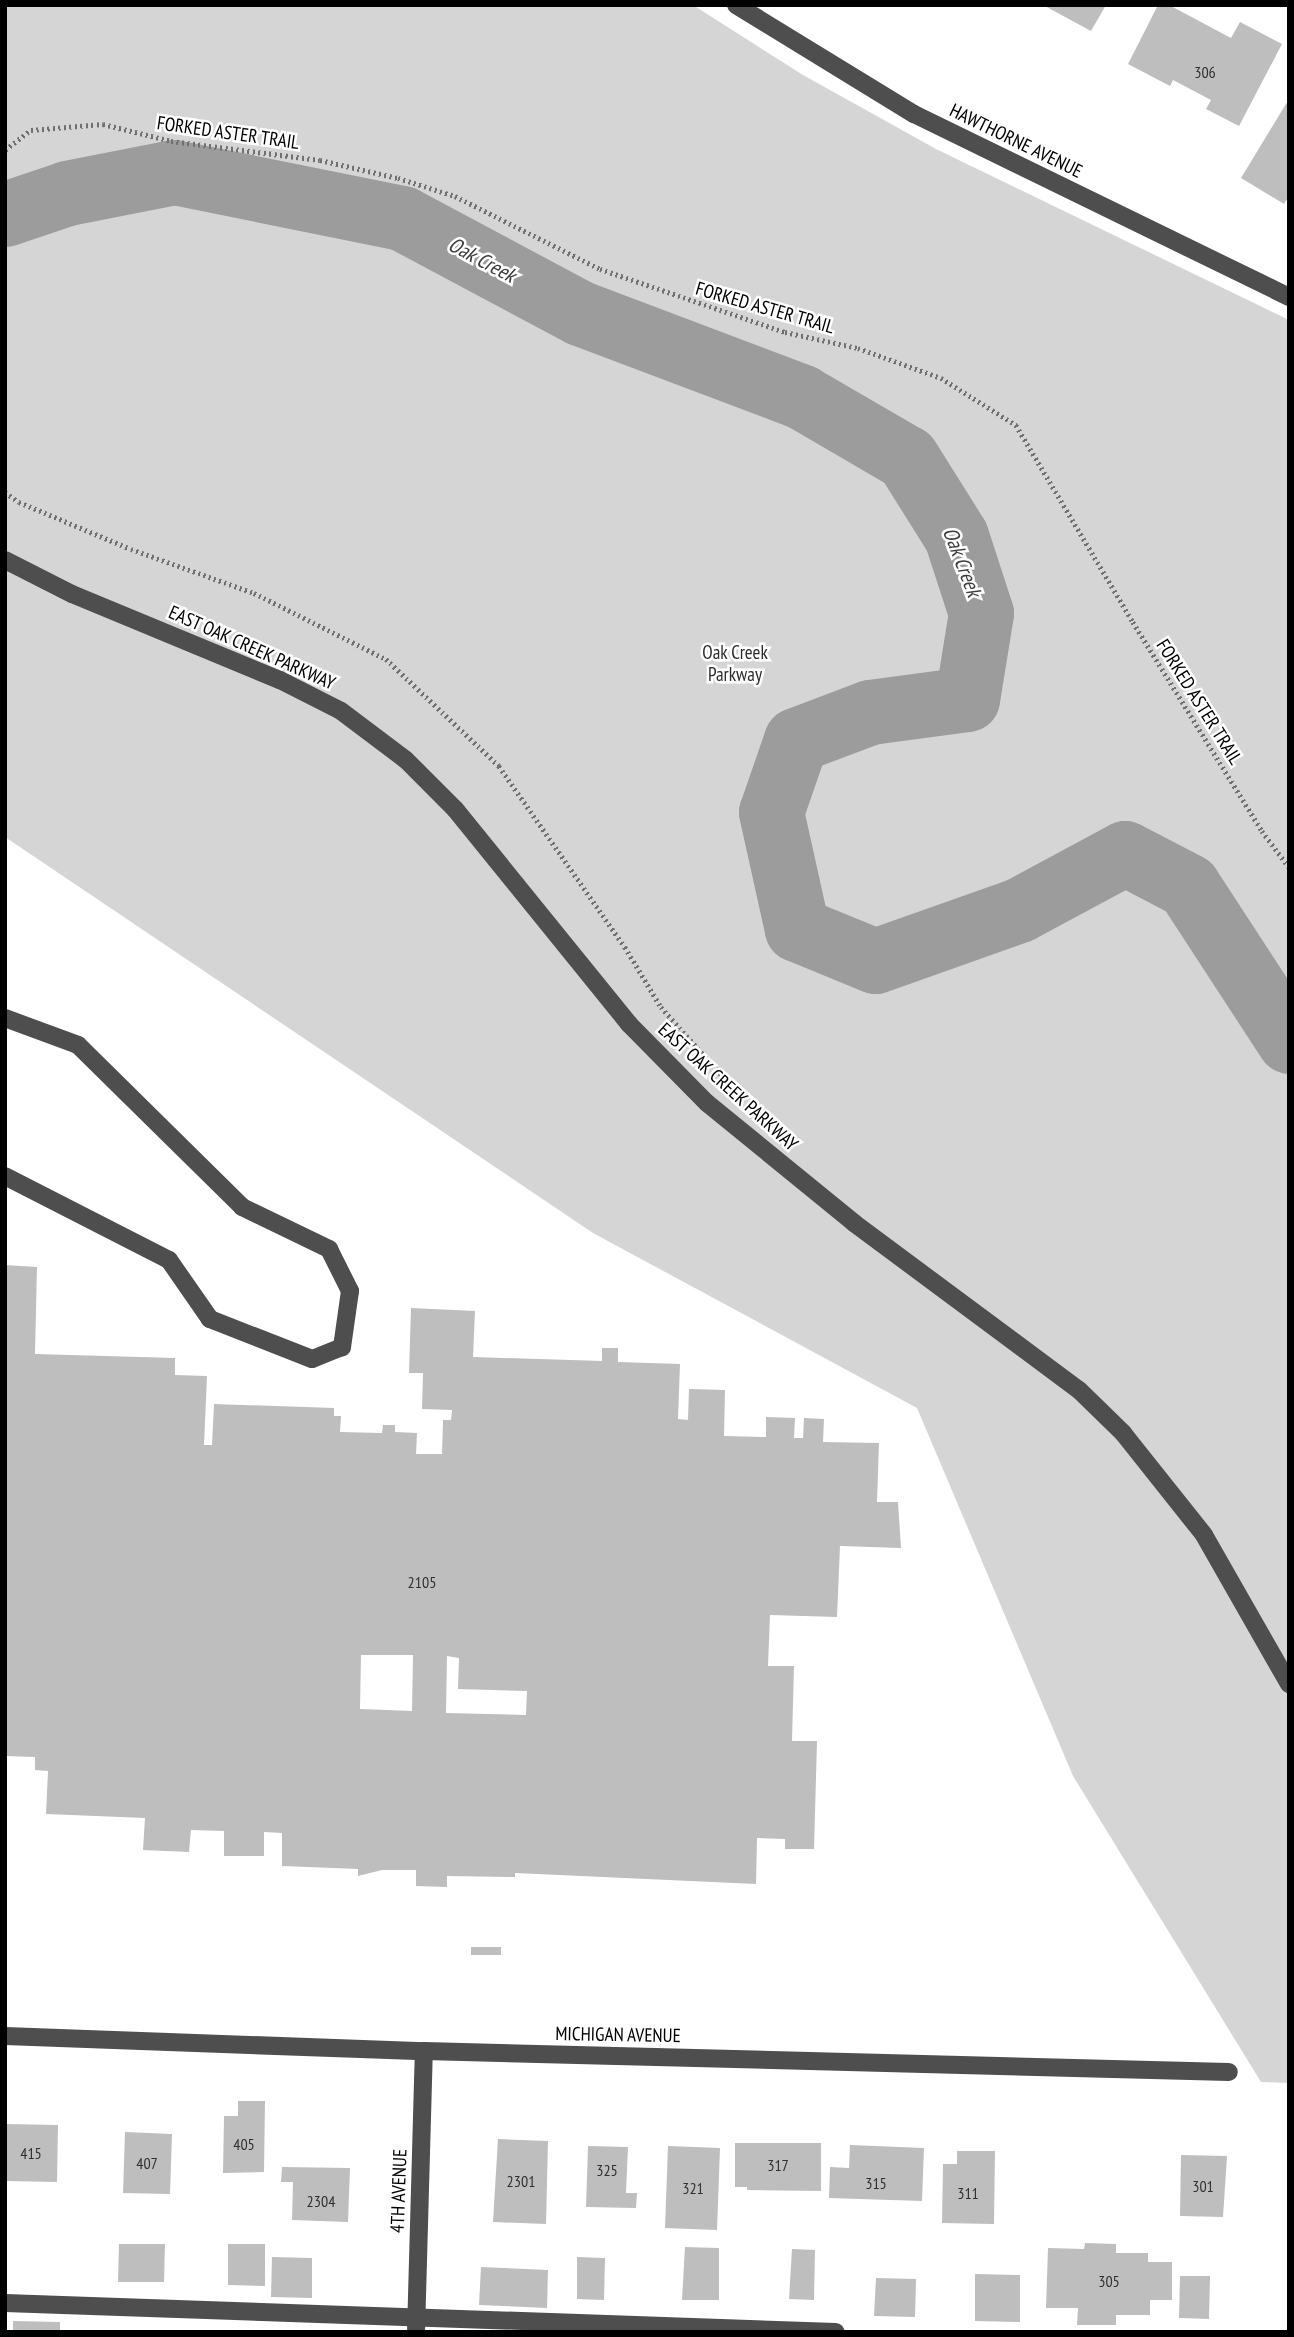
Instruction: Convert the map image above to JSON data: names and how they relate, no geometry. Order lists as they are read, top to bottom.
{
  "streets": {
    "street": [
      "HAWTHORNE AVENUE",
      "EAST OAK CREEK PARKWAY",
      "MICHIGAN AVENUE",
      "4TH AVENUE"
    ],
    "path": ["FORKED ASTER TRAIL"]
  },
  "crossings": [
    ["MICHIGAN AVENUE", "4TH AVENUE"]
  ],
  "water": ["Oak Creek"],
  "parks": ["Oak Creek Parkway"],
  "house_numbers": [
    "306",
    "2105",
    "405",
    "415",
    "407",
    "317",
    "325",
    "2301",
    "315",
    "301",
    "321",
    "311",
    "2304",
    "305"
  ]
}
